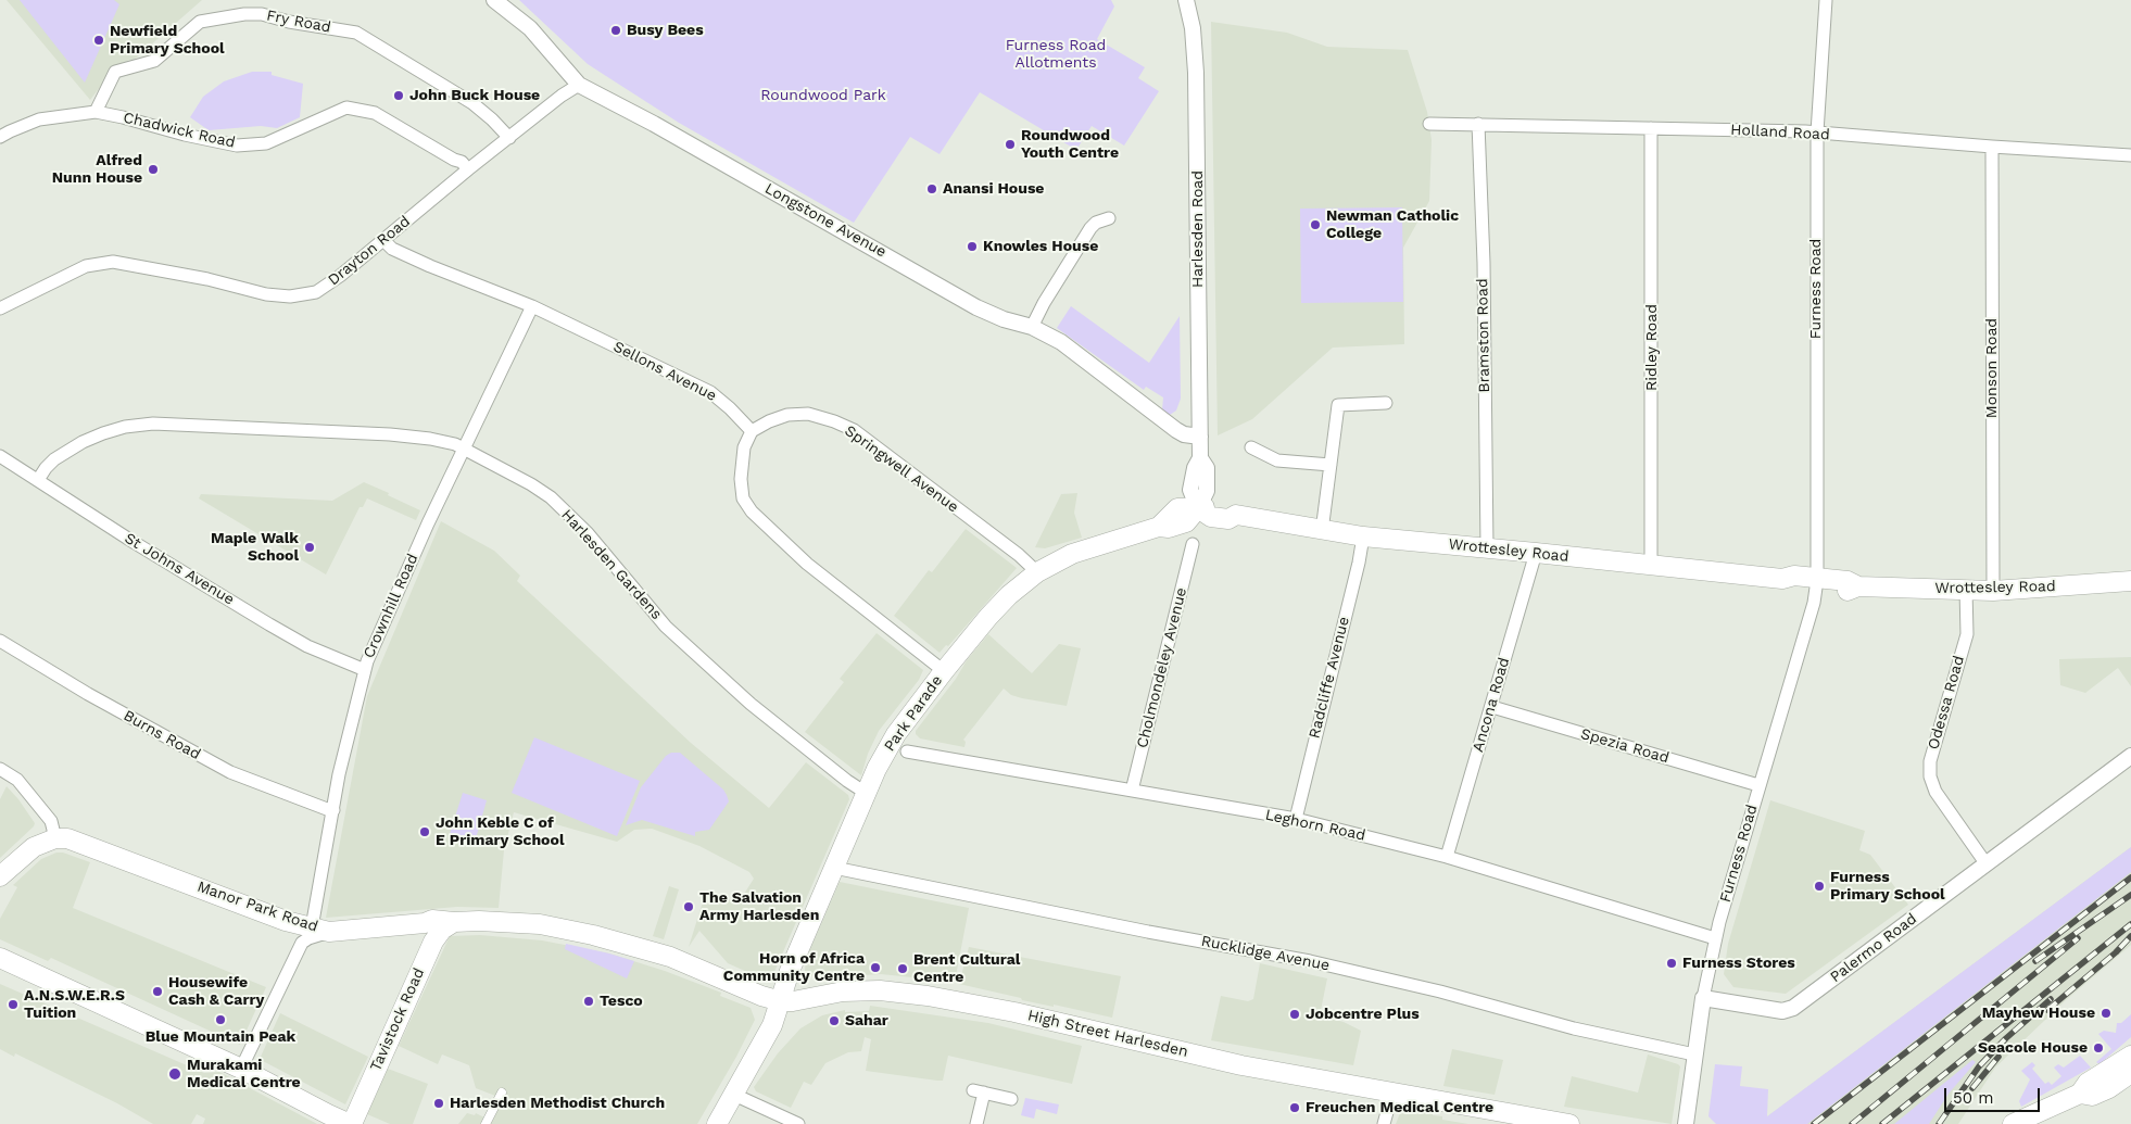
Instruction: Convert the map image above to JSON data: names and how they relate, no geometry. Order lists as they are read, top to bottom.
{
  "streets": {
    "main road": [
      "Wrottesley Road",
      "Park Parade",
      "Manor Park Road",
      "Tavistock Road",
      "High Street Harlesden"
    ],
    "street": [
      "Fry Road",
      "Chadwick Road",
      "Holland Road",
      "Longstone Avenue",
      "Harlesden Road",
      "Drayton Road",
      "Furness Road",
      "Bramston Road",
      "Ridley Road",
      "Monson Road",
      "Sellons Avenue",
      "Springwell Avenue",
      "Harlesden Gardens",
      "St Johns Avenue",
      "Crownhill Road",
      "Cholmondeley Avenue",
      "Radcliffe Avenue",
      "Odessa Road",
      "Ancona Road",
      "Burns Road",
      "Spezia Road",
      "Leghorn Road",
      "Palermo Road",
      "Rucklidge Avenue"
    ]
  },
  "crossings": [
    ["Fry Road", "Chadwick Road"],
    ["Fry Road", "Drayton Road"],
    ["Chadwick Road", "Drayton Road"],
    ["Holland Road", "Furness Road"],
    ["Holland Road", "Bramston Road"],
    ["Holland Road", "Ridley Road"],
    ["Holland Road", "Monson Road"],
    ["Longstone Avenue", "Harlesden Road"],
    ["Longstone Avenue", "Drayton Road"],
    ["Harlesden Road", "Wrottesley Road"],
    ["Harlesden Road", "Park Parade"],
    ["Drayton Road", "Sellons Avenue"],
    ["Furness Road", "Wrottesley Road"],
    ["Furness Road", "Spezia Road"],
    ["Furness Road", "Leghorn Road"],
    ["Furness Road", "Palermo Road"],
    ["Furness Road", "Rucklidge Avenue"],
    ["Bramston Road", "Wrottesley Road"],
    ["Ridley Road", "Wrottesley Road"],
    ["Monson Road", "Wrottesley Road"],
    ["Sellons Avenue", "Springwell Avenue"],
    ["Sellons Avenue", "Crownhill Road"],
    ["Springwell Avenue", "Park Parade"],
    ["Wrottesley Road", "Radcliffe Avenue"],
    ["Wrottesley Road", "Odessa Road"],
    ["Wrottesley Road", "Ancona Road"],
    ["Wrottesley Road", "Park Parade"],
    ["Harlesden Gardens", "St Johns Avenue"],
    ["Harlesden Gardens", "Crownhill Road"],
    ["Harlesden Gardens", "Park Parade"],
    ["St Johns Avenue", "Crownhill Road"],
    ["Crownhill Road", "Burns Road"],
    ["Crownhill Road", "Manor Park Road"],
    ["Cholmondeley Avenue", "Leghorn Road"],
    ["Radcliffe Avenue", "Leghorn Road"],
    ["Odessa Road", "Palermo Road"],
    ["Ancona Road", "Spezia Road"],
    ["Ancona Road", "Leghorn Road"],
    ["Park Parade", "Manor Park Road"],
    ["Park Parade", "Rucklidge Avenue"],
    ["Park Parade", "High Street Harlesden"],
    ["Manor Park Road", "Tavistock Road"],
    ["Manor Park Road", "High Street Harlesden"]
  ],
  "parks": ["Furness Road Allotments", "Roundwood Park"],
  "places": [
    "Busy Bees",
    "Newfield Primary School",
    "John Buck House",
    "Roundwood Youth Centre",
    "Alfred Nunn House",
    "Anansi House",
    "Newman Catholic College",
    "Knowles House",
    "Maple Walk School",
    "John Keble C of E Primary School",
    "Furness Primary School",
    "The Salvation Army Harlesden",
    "Furness Stores",
    "Horn of Africa Community Centre",
    "Brent Cultural Centre",
    "Housewife Cash & Carry",
    "Tesco",
    "A.N.S.W.E.R.S Tuition",
    "Mayhew House",
    "Jobcentre Plus",
    "Blue Mountain Peak",
    "Sahar",
    "Seacole House",
    "Murakami Medical Centre",
    "Harlesden Methodist Church",
    "Freuchen Medical Centre"
  ],
  "scale_bar": "50 m"
}
